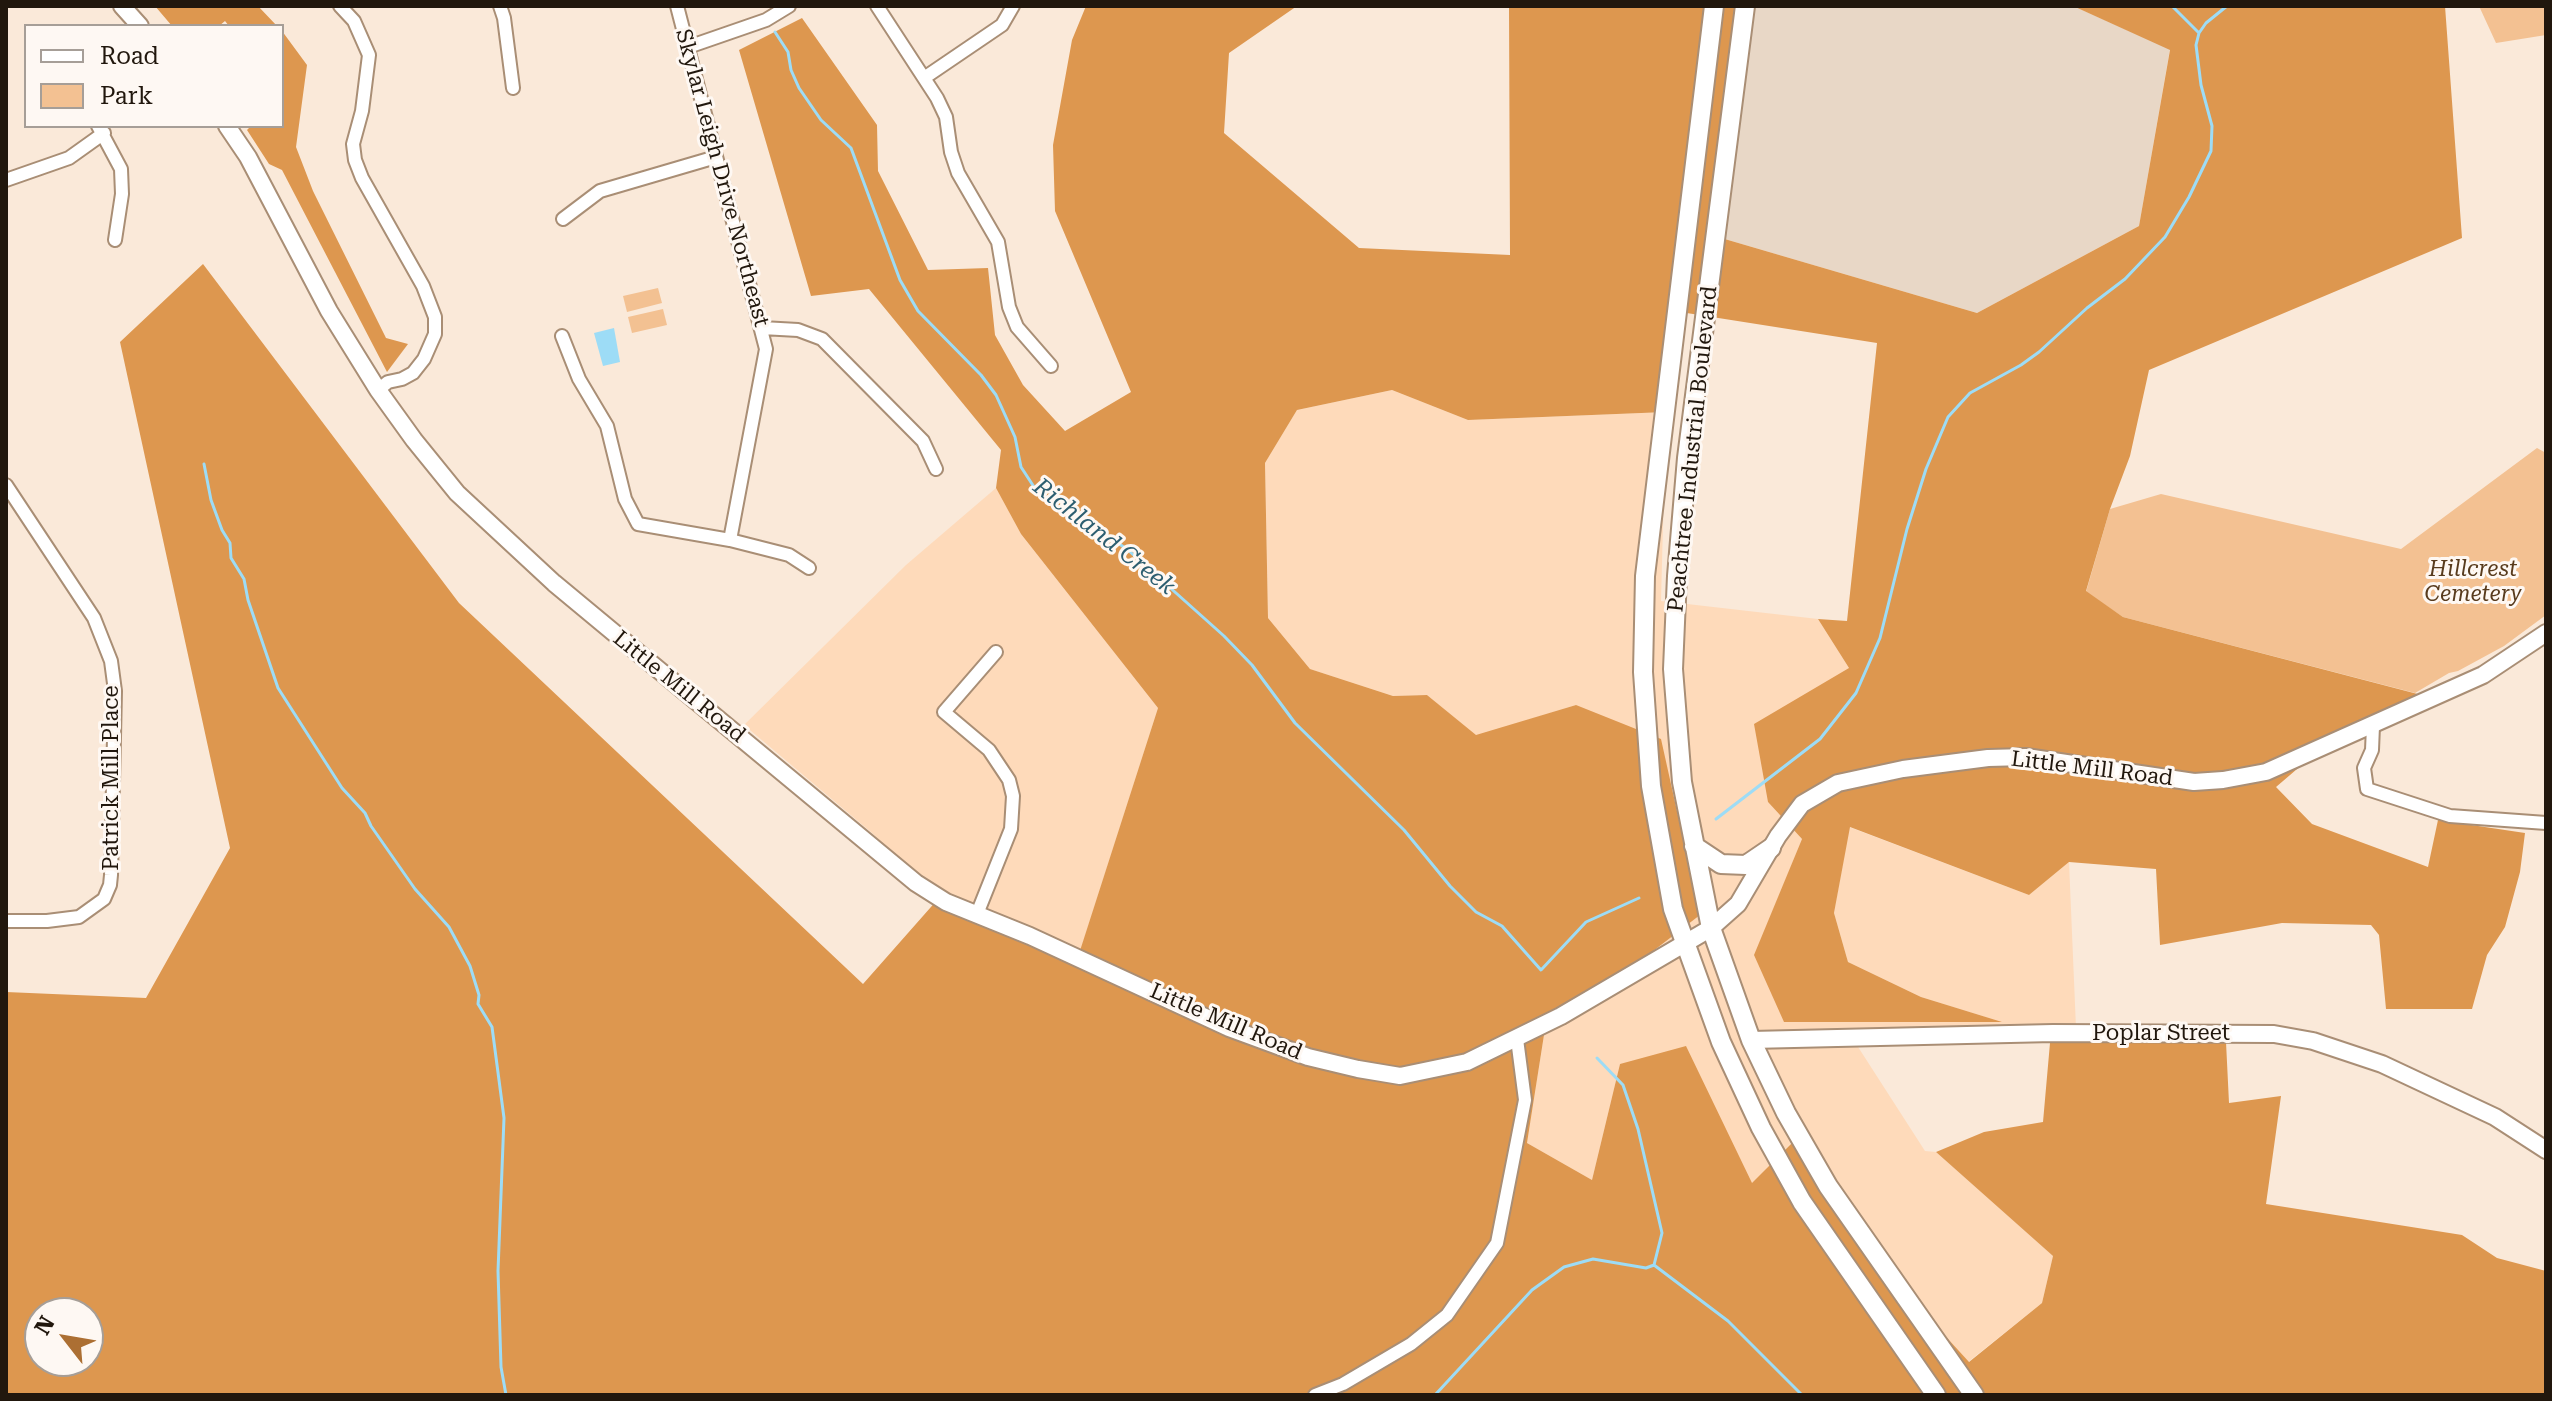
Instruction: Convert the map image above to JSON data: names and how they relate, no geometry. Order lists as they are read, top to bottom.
{
  "streets": {
    "main road": ["Peachtree Industrial Boulevard"],
    "street": [
      "Skylar Leigh Drive Northeast",
      "Little Mill Road",
      "Patrick Mill Place",
      "Poplar Street"
    ]
  },
  "crossings": [
    ["Peachtree Industrial Boulevard", "Little Mill Road"],
    ["Peachtree Industrial Boulevard", "Poplar Street"]
  ],
  "water": ["Richland Creek"],
  "parks": ["Hillcrest Cemetery"],
  "legend": ["Road", "Park"],
  "north": "top left"
}
